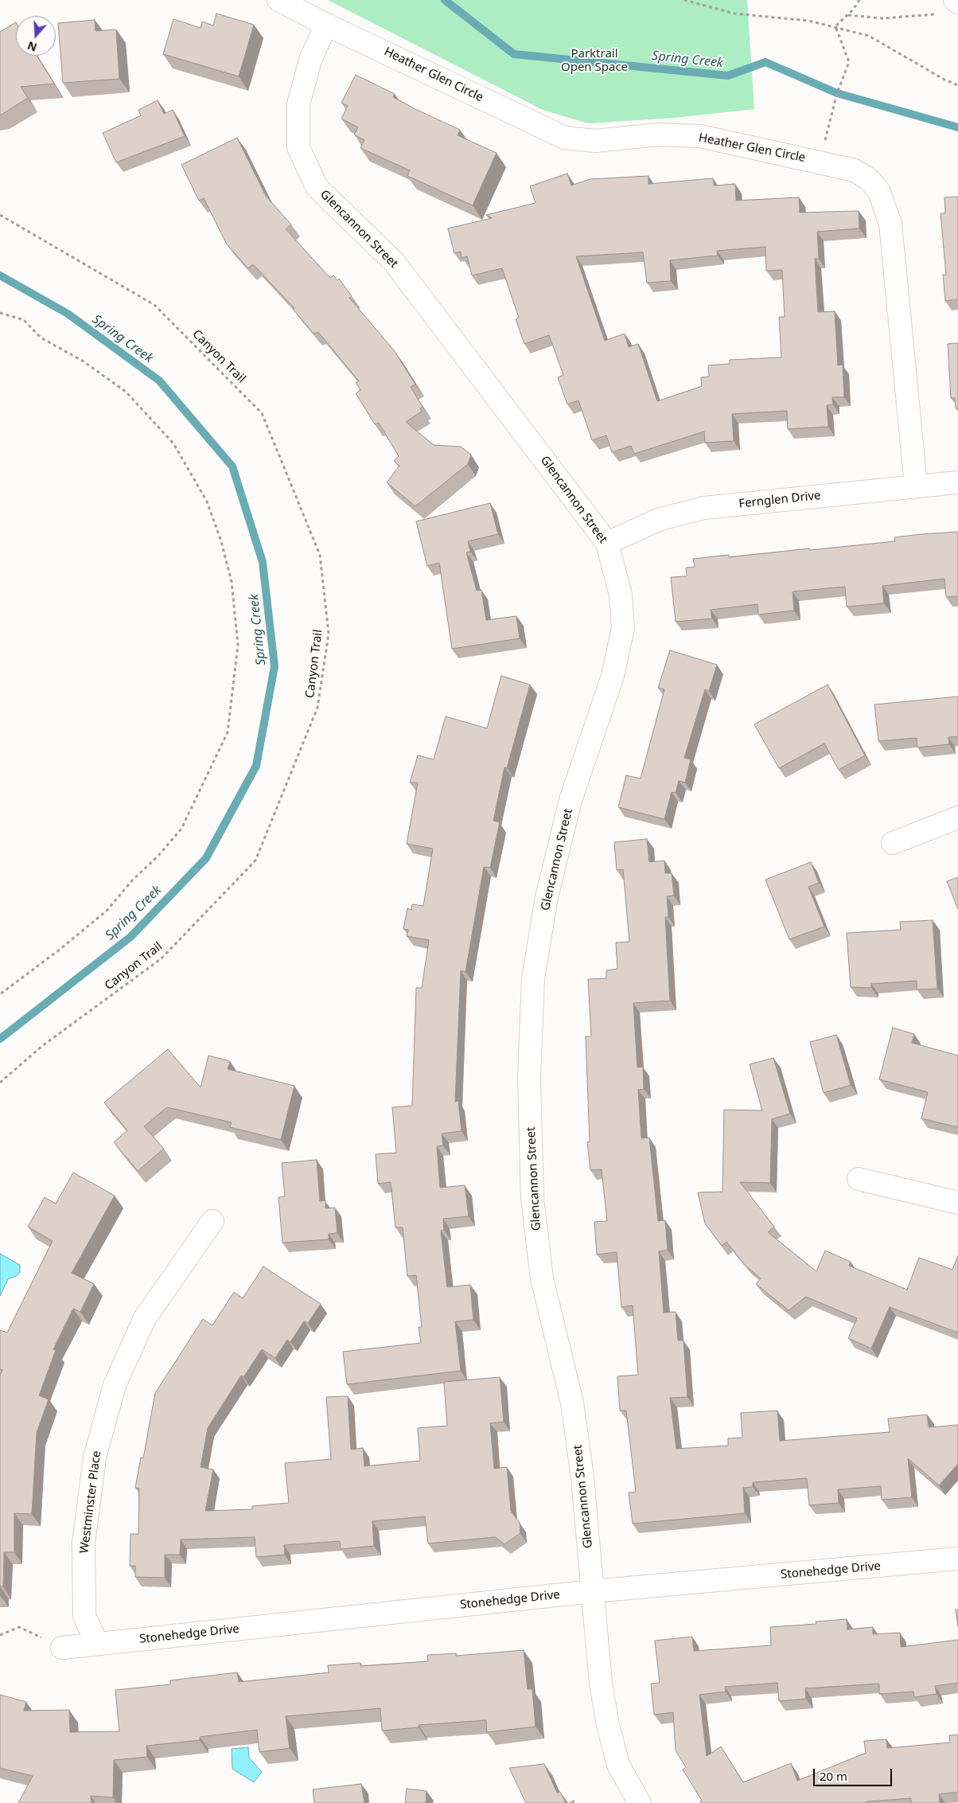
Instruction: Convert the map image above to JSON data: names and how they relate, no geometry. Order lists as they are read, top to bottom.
{
  "streets": {
    "street": [
      "Heather Glen Circle",
      "Glencannon Street",
      "Fernglen Drive",
      "Westminster Place",
      "Stonehedge Drive"
    ],
    "path": ["Canyon Trail"]
  },
  "crossings": [
    ["Heather Glen Circle", "Glencannon Street"],
    ["Heather Glen Circle", "Fernglen Drive"],
    ["Glencannon Street", "Fernglen Drive"],
    ["Glencannon Street", "Stonehedge Drive"],
    ["Westminster Place", "Stonehedge Drive"]
  ],
  "water": ["Spring Creek"],
  "parks": ["Parktrail Open Space"],
  "scale_bar": "20 m",
  "north": "bottom"
}
